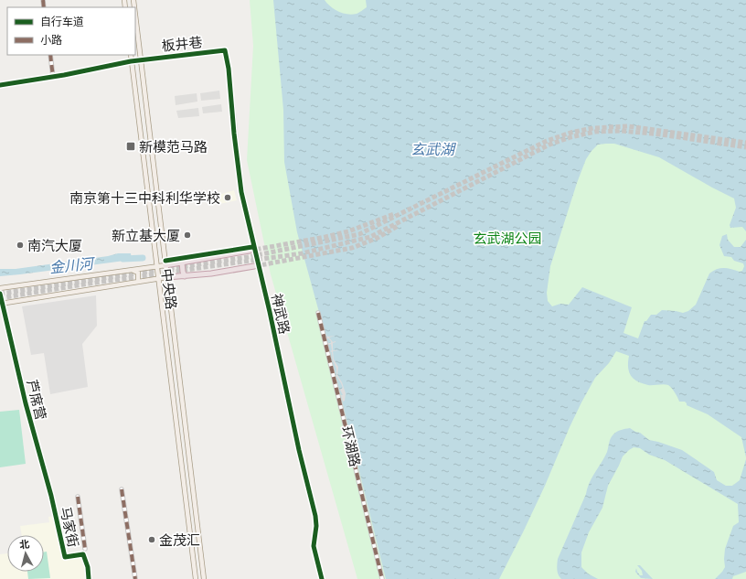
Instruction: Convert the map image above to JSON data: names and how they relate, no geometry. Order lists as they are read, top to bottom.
{
  "streets": {
    "main road": ["中央路"],
    "street": [
      "板井巷",
      "神武路",
      "芦席营",
      "环湖路",
      "马家街"
    ]
  },
  "crossings": [
    ["板井巷", "中央路"],
    ["板井巷", "神武路"],
    ["芦席营", "马家街"]
  ],
  "water": ["玄武湖", "金川河"],
  "parks": ["玄武湖公园"],
  "places": {
    "transit": ["新模范马路"],
    "other": [
      "南京第十三中科利华学校",
      "新立基大厦",
      "南汽大厦",
      "金茂汇"
    ]
  },
  "legend": ["自行车道", "小路"],
  "north": "top"
}
